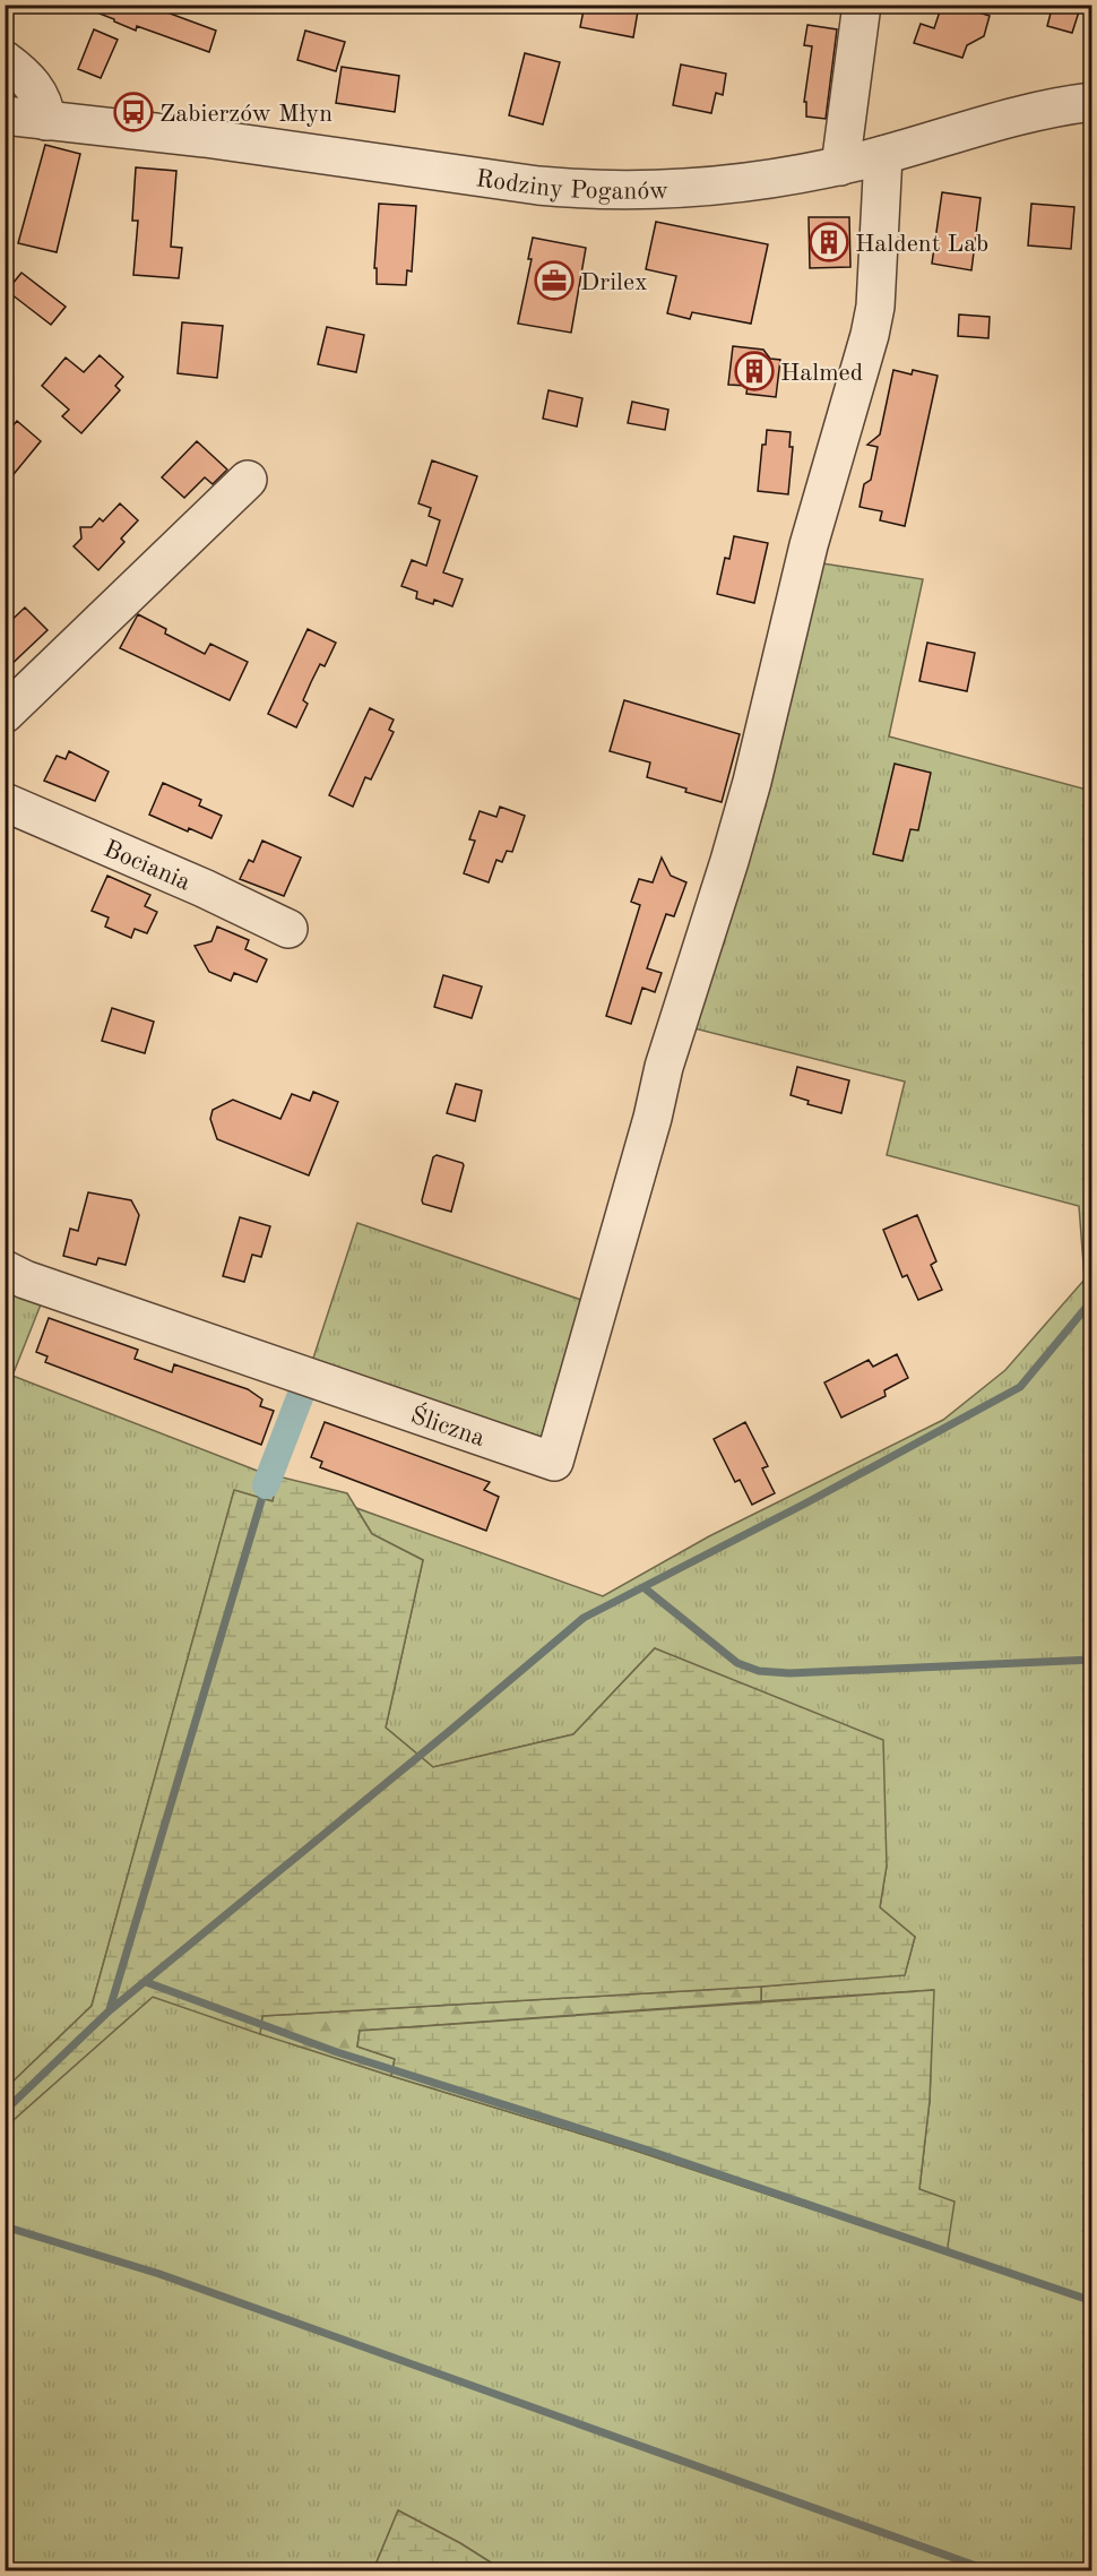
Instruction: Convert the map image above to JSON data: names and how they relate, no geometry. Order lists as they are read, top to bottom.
{
  "streets": {
    "street": ["Rodziny Poganów", "Bociania", "Śliczna"]
  },
  "crossings": [
    ["Rodziny Poganów", "Śliczna"]
  ],
  "places": {
    "bus stop": ["Zabierzów Młyn"],
    "building": ["Haldent Lab", "Halmed"],
    "office": ["Drilex"]
  }
}
